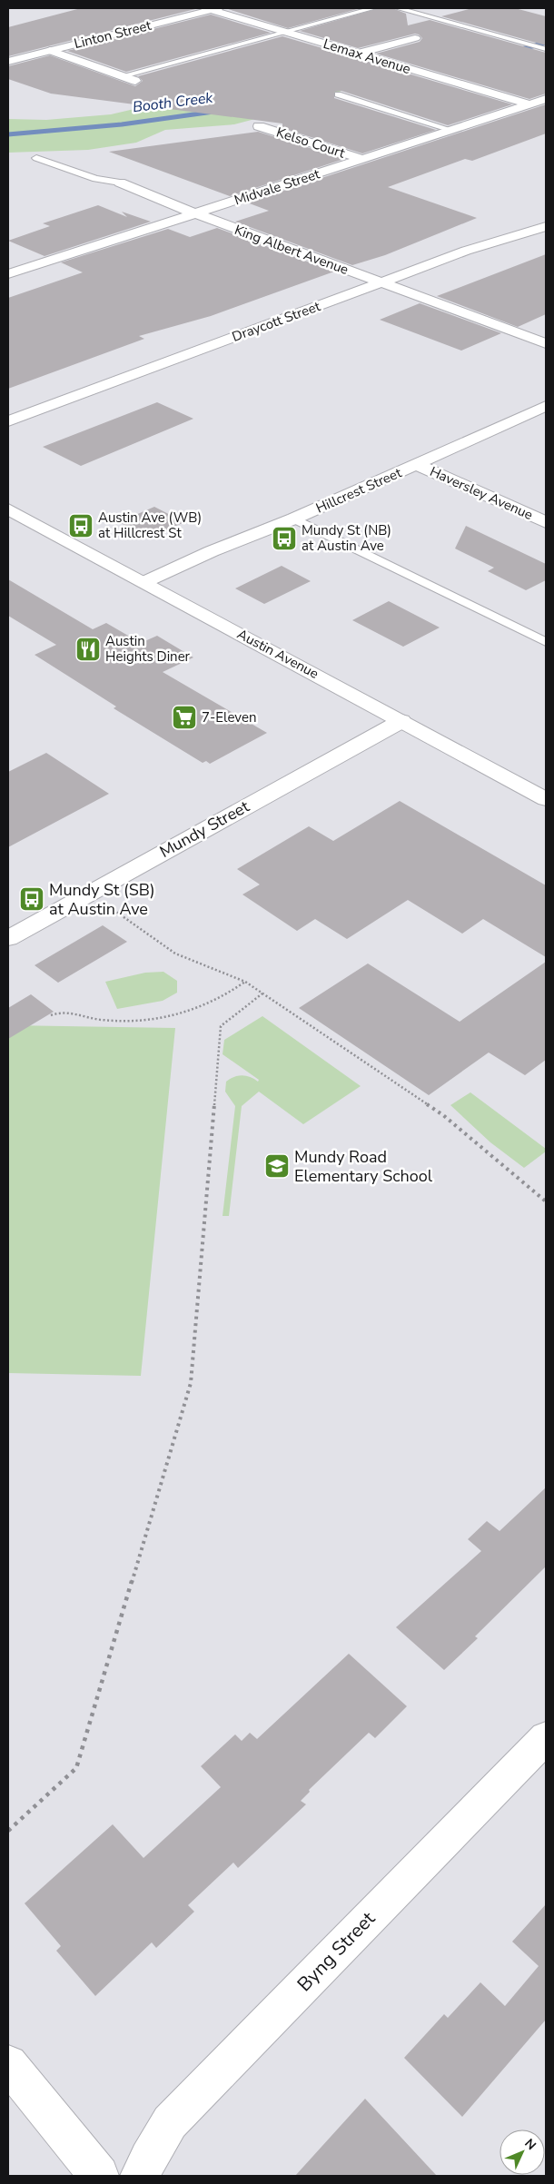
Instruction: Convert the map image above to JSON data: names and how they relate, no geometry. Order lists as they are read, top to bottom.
{
  "streets": {
    "street": [
      "Linton Street",
      "Lemax Avenue",
      "Kelso Court",
      "Midvale Street",
      "King Albert Avenue",
      "Draycott Street",
      "Hillcrest Street",
      "Haversley Avenue",
      "Austin Avenue",
      "Mundy Street",
      "Byng Street"
    ]
  },
  "crossings": [
    ["Linton Street", "Lemax Avenue"],
    ["Lemax Avenue", "Midvale Street"],
    ["Kelso Court", "Midvale Street"],
    ["Midvale Street", "King Albert Avenue"],
    ["King Albert Avenue", "Draycott Street"],
    ["Hillcrest Street", "Haversley Avenue"],
    ["Hillcrest Street", "Austin Avenue"],
    ["Austin Avenue", "Mundy Street"]
  ],
  "water": ["Booth Creek"],
  "places": {
    "bus stop": ["Austin Ave (WB) at Hillcrest St", "Mundy St (NB) at Austin Ave", "Mundy St (SB) at Austin Ave"],
    "restaurant": ["Austin Heights Diner"],
    "supermarket": ["7-Eleven"],
    "school or university": ["Mundy Road Elementary School"]
  },
  "north": "top right"
}
